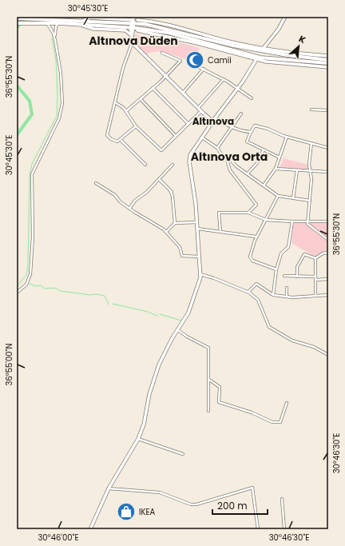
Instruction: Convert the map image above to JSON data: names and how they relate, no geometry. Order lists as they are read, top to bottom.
{
  "districts": ["Altınova Düden", "Altınova", "Altınova Orta"],
  "places": {
    "mosque": ["Camii"],
    "shop": ["IKEA"]
  },
  "scale_bar": "200 m",
  "north": "top right",
  "coordinates": [
    "30°45'30\"E",
    "36°55'30\"N",
    "36°55'00\"N",
    "30°46'30\"E",
    "30°46'00\"E"
  ]
}
